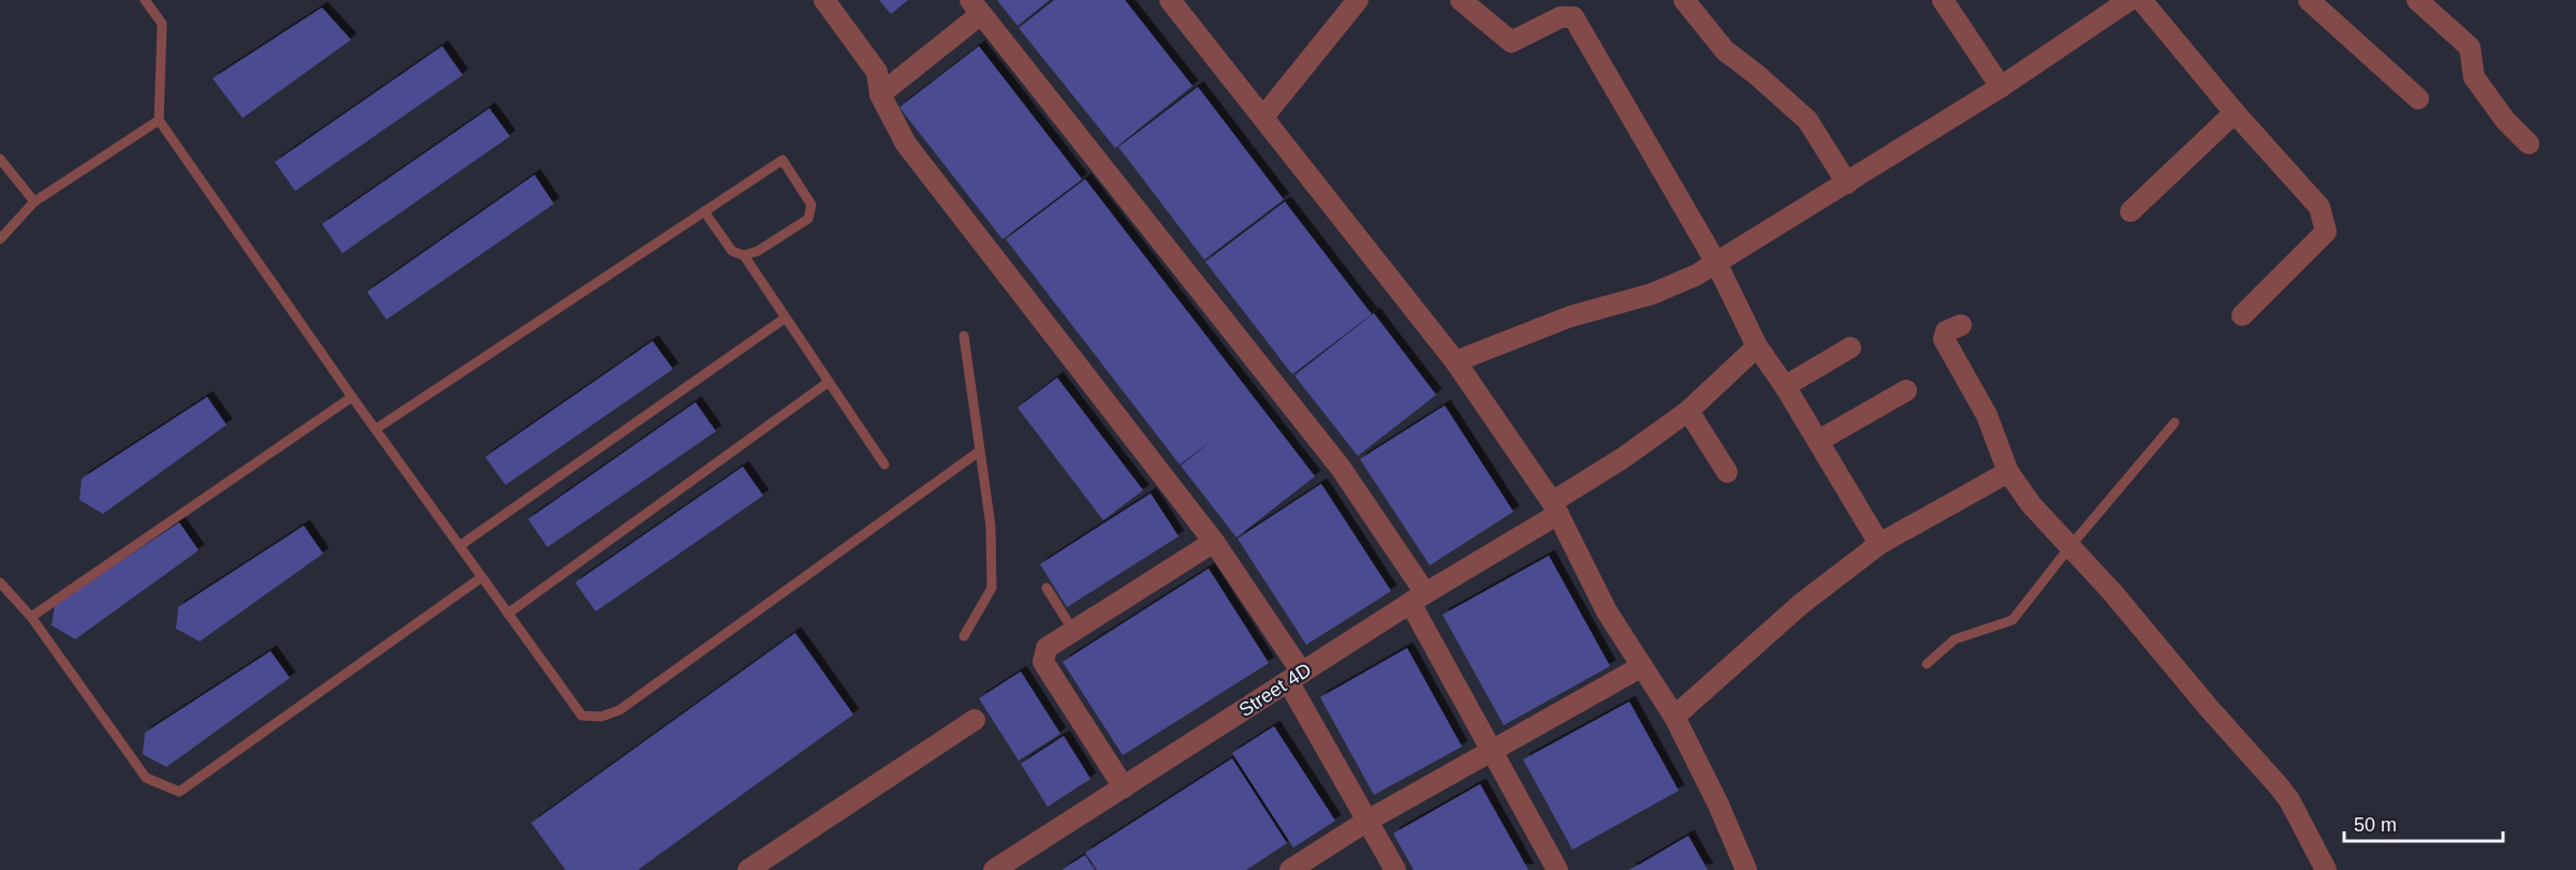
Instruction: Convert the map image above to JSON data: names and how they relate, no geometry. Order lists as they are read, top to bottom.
{
  "streets": {
    "street": ["Street 4D"]
  },
  "scale_bar": "50 m"
}
